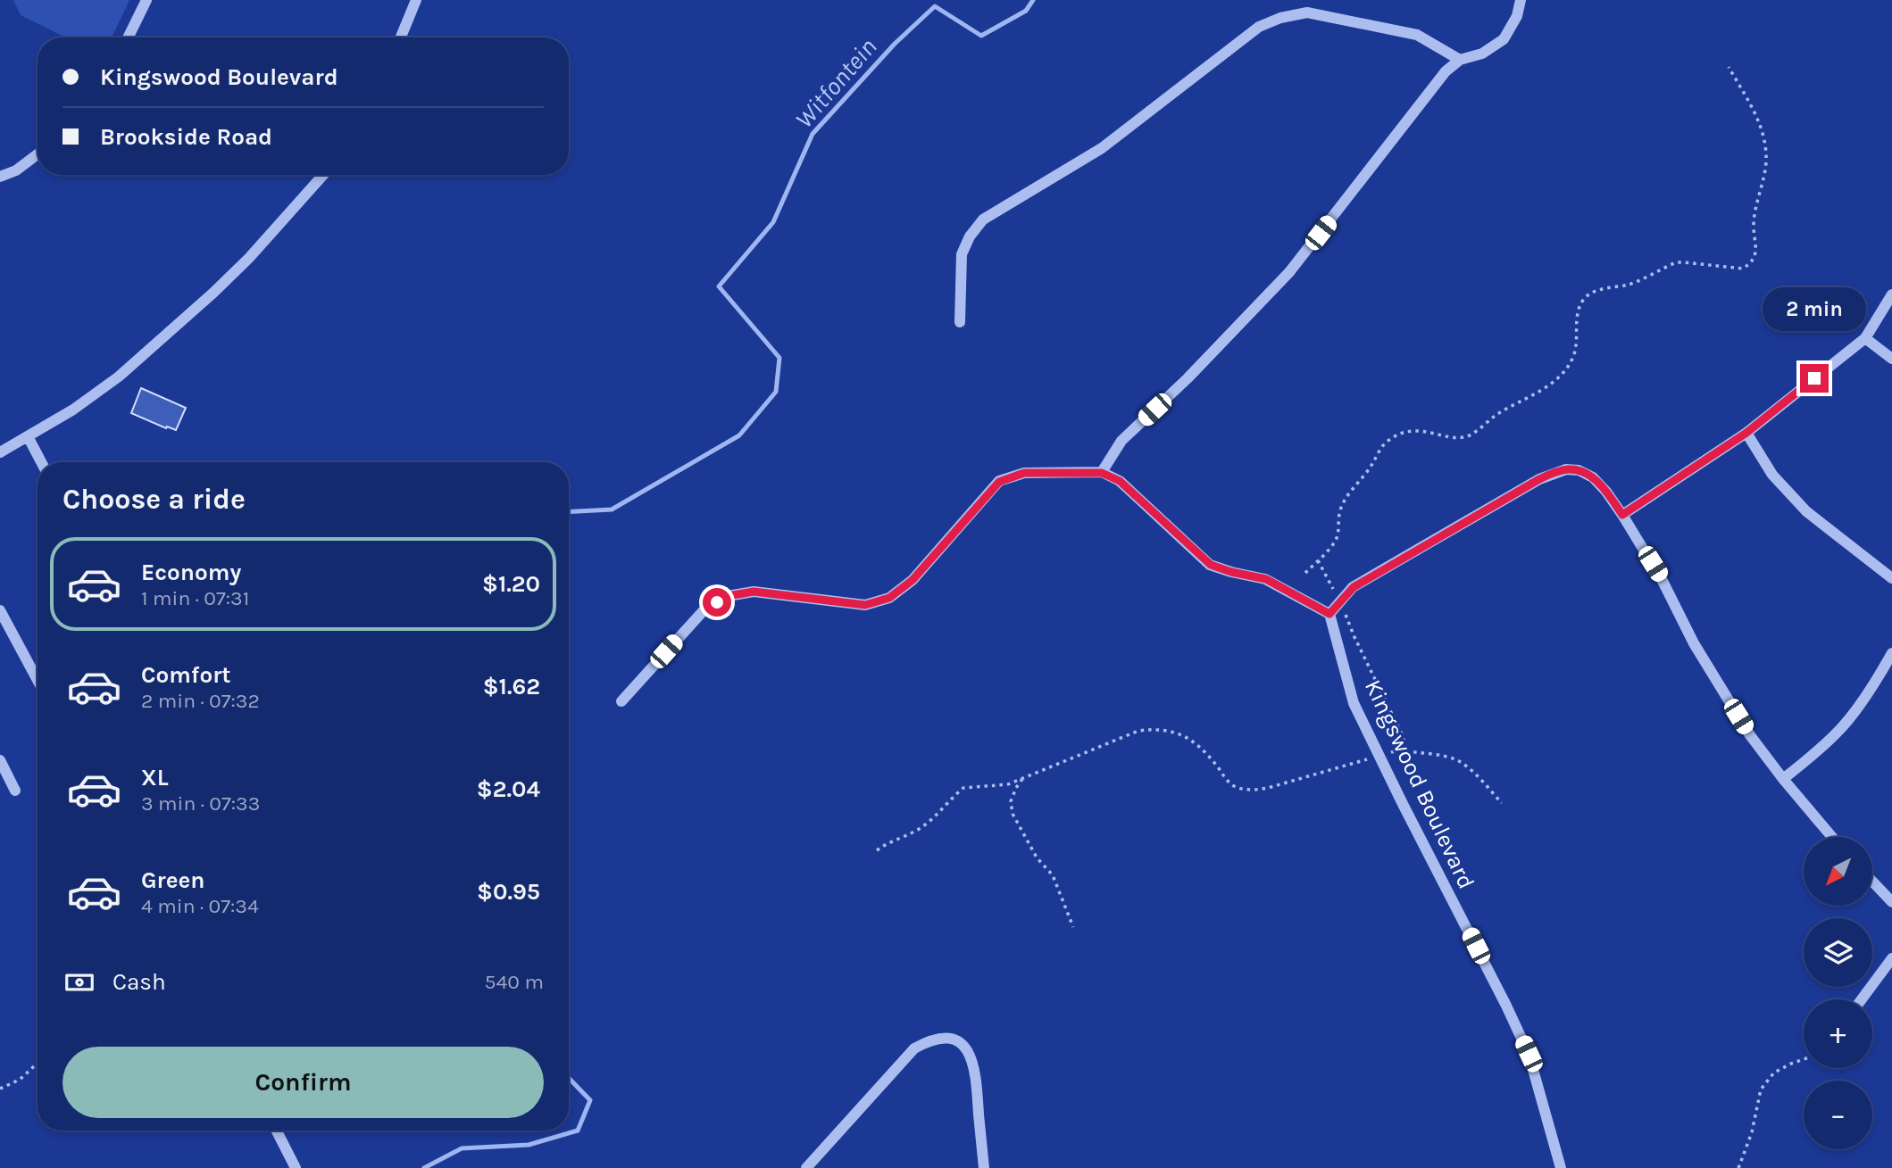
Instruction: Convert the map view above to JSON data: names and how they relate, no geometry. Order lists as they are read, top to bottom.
{
  "streets": {
    "street": ["Kingswood Boulevard"]
  },
  "water": ["Witfontein"],
  "north": "bottom left",
  "page": {
    "banner": ["Kingswood Boulevard", "Brookside Road"],
    "bubble": "2 min",
    "heading": "Choose a ride",
    "list": [
      {
        "name": "Economy",
        "note": "1 min · 07:31",
        "value": "$1.20"
      },
      {
        "name": "Comfort",
        "note": "2 min · 07:32",
        "value": "$1.62"
      },
      {
        "name": "XL",
        "note": "3 min · 07:33",
        "value": "$2.04"
      },
      {
        "name": "Green",
        "note": "4 min · 07:34",
        "value": "$0.95"
      }
    ],
    "map_buttons": ["+", "−"],
    "pay": ["Cash", "540 m"],
    "buttons": "Confirm"
  }
}
